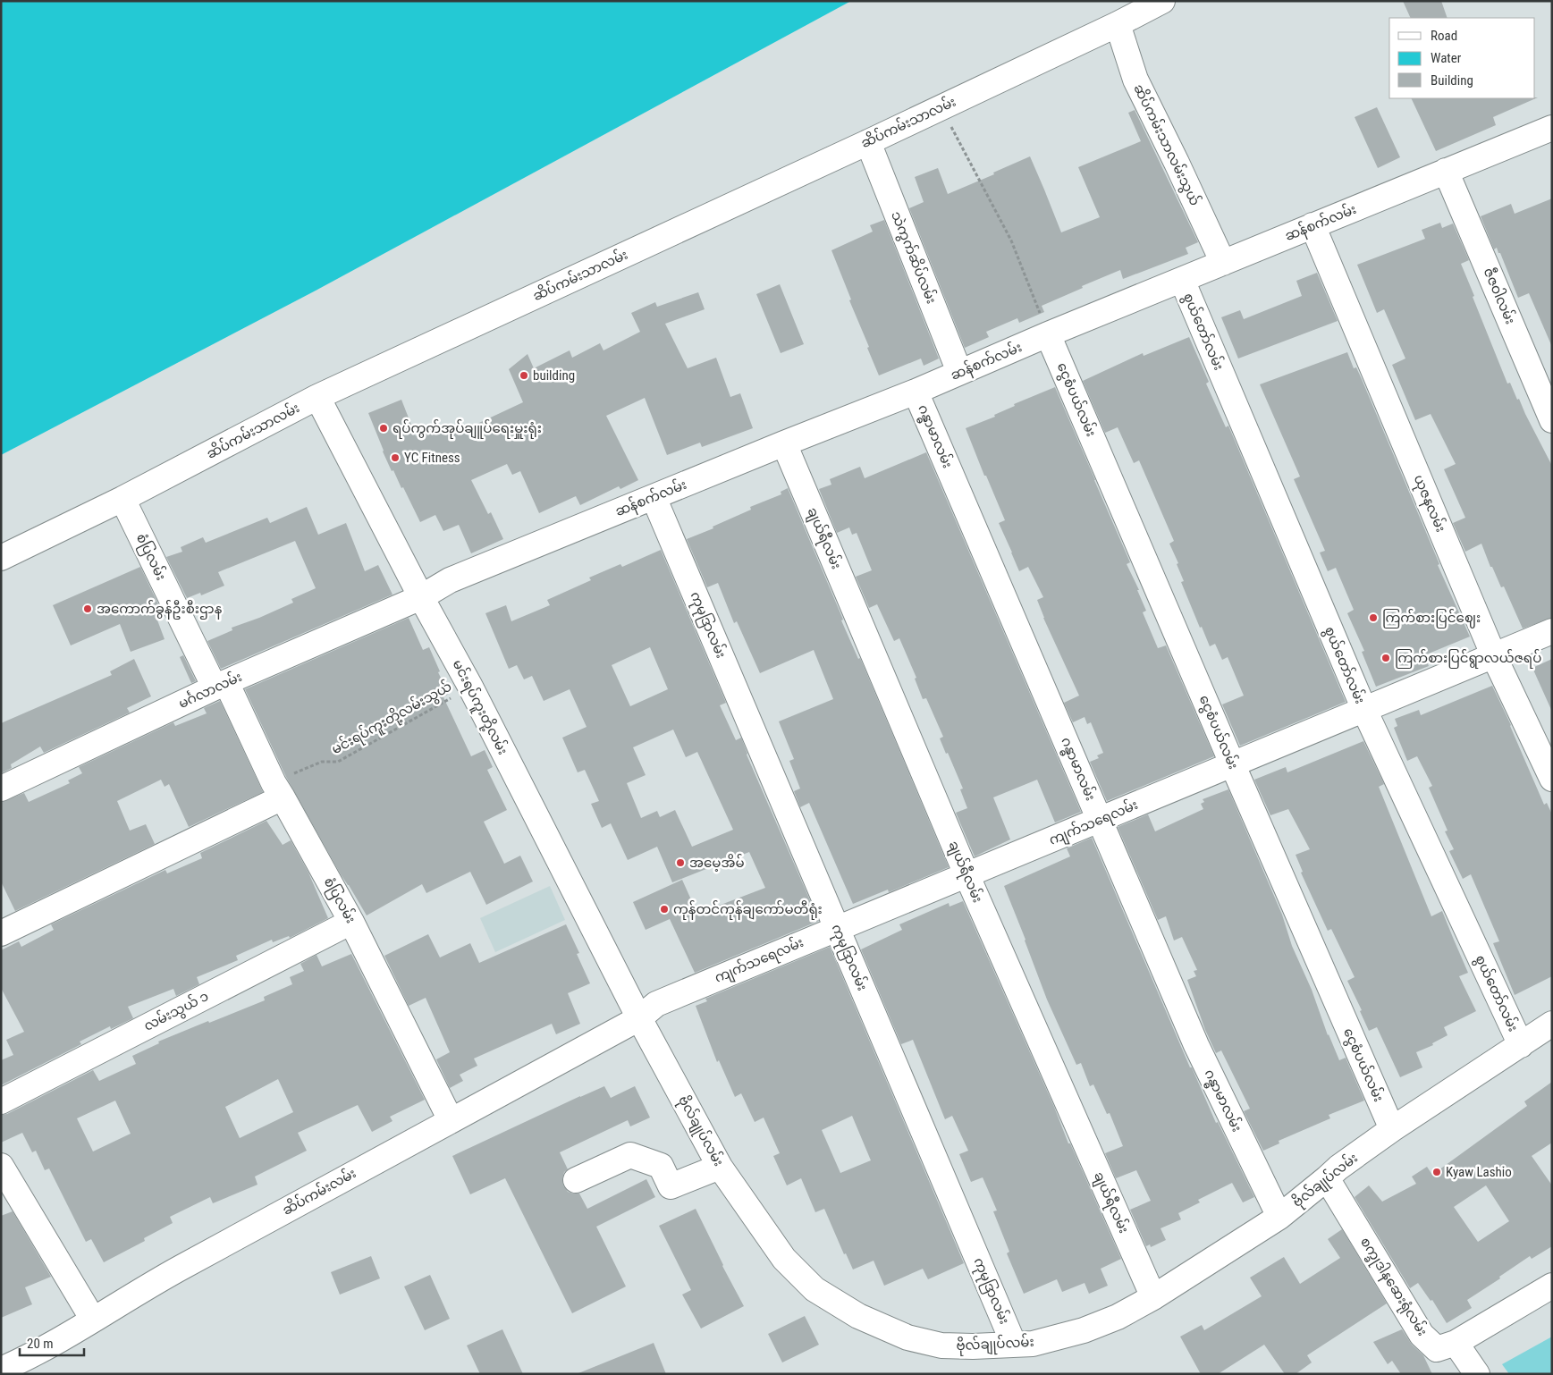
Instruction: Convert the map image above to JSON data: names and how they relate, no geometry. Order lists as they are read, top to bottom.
{
  "streets": {
    "street": [
      "ဆိပ်ကမ်းသာလမ်း",
      "ဆိပ်ကမ်းသာလမ်းသွယ်",
      "ဆန်စက်လမ်း",
      "သဲကွက်ဆိပ်လမ်း",
      "ဇီဇဝါလမ်း",
      "စွယ်တော်လမ်း",
      "ငွေစံပယ်လမ်း",
      "ဂန္ဓာမာလမ်း",
      "ယုဇနလမ်း",
      "ချယ်ရီလမ်း",
      "စံပြလမ်း",
      "ကုမုဒြာလမ်း",
      "မင်္ဂလာလမ်း",
      "မင်းရပ်ကူးတို့လမ်း",
      "ကျက်သရေလမ်း",
      "လမ်းသွယ် ၁",
      "ဗိုလ်ချုပ်လမ်း",
      "ဆိပ်ကမ်းလမ်း",
      "စက္ခုဒါနဆေးရုံလမ်း"
    ],
    "path": ["မင်းရပ်ကူးတို့လမ်းသွယ်"]
  },
  "crossings": [
    ["ဆိပ်ကမ်းသာလမ်း", "ဆိပ်ကမ်းသာလမ်းသွယ်"],
    ["ဆိပ်ကမ်းသာလမ်း", "သဲကွက်ဆိပ်လမ်း"],
    ["ဆိပ်ကမ်းသာလမ်း", "စံပြလမ်း"],
    ["ဆိပ်ကမ်းသာလမ်း", "မင်းရပ်ကူးတို့လမ်း"],
    ["ဆိပ်ကမ်းသာလမ်းသွယ်", "ဆန်စက်လမ်း"],
    ["ဆန်စက်လမ်း", "သဲကွက်ဆိပ်လမ်း"],
    ["ဆန်စက်လမ်း", "ဇီဇဝါလမ်း"],
    ["ဆန်စက်လမ်း", "စွယ်တော်လမ်း"],
    ["ဆန်စက်လမ်း", "ငွေစံပယ်လမ်း"],
    ["ဆန်စက်လမ်း", "ဂန္ဓာမာလမ်း"],
    ["ဆန်စက်လမ်း", "ယုဇနလမ်း"],
    ["ဆန်စက်လမ်း", "ချယ်ရီလမ်း"],
    ["ဆန်စက်လမ်း", "ကုမုဒြာလမ်း"],
    ["ဆန်စက်လမ်း", "မင်္ဂလာလမ်း"],
    ["ဆန်စက်လမ်း", "မင်းရပ်ကူးတို့လမ်း"],
    ["စွယ်တော်လမ်း", "ကျက်သရေလမ်း"],
    ["စွယ်တော်လမ်း", "ဗိုလ်ချုပ်လမ်း"],
    ["ငွေစံပယ်လမ်း", "ကျက်သရေလမ်း"],
    ["ငွေစံပယ်လမ်း", "ဗိုလ်ချုပ်လမ်း"],
    ["ဂန္ဓာမာလမ်း", "ကျက်သရေလမ်း"],
    ["ဂန္ဓာမာလမ်း", "ဗိုလ်ချုပ်လမ်း"],
    ["ယုဇနလမ်း", "ကျက်သရေလမ်း"],
    ["ချယ်ရီလမ်း", "ကျက်သရေလမ်း"],
    ["ချယ်ရီလမ်း", "ဗိုလ်ချုပ်လမ်း"],
    ["စံပြလမ်း", "မင်္ဂလာလမ်း"],
    ["စံပြလမ်း", "မင်းရပ်ကူးတို့လမ်းသွယ်"],
    ["စံပြလမ်း", "လမ်းသွယ် ၁"],
    ["စံပြလမ်း", "ဆိပ်ကမ်းလမ်း"],
    ["ကုမုဒြာလမ်း", "ကျက်သရေလမ်း"],
    ["ကုမုဒြာလမ်း", "ဗိုလ်ချုပ်လမ်း"],
    ["မင်္ဂလာလမ်း", "မင်းရပ်ကူးတို့လမ်း"],
    ["မင်းရပ်ကူးတို့လမ်း", "မင်းရပ်ကူးတို့လမ်းသွယ်"],
    ["မင်းရပ်ကူးတို့လမ်း", "ကျက်သရေလမ်း"],
    ["မင်းရပ်ကူးတို့လမ်း", "ဗိုလ်ချုပ်လမ်း"],
    ["မင်းရပ်ကူးတို့လမ်း", "ဆိပ်ကမ်းလမ်း"],
    ["ကျက်သရေလမ်း", "ဗိုလ်ချုပ်လမ်း"],
    ["ကျက်သရေလမ်း", "ဆိပ်ကမ်းလမ်း"],
    ["ဗိုလ်ချုပ်လမ်း", "ဆိပ်ကမ်းလမ်း"],
    ["ဗိုလ်ချုပ်လမ်း", "စက္ခုဒါနဆေးရုံလမ်း"]
  ],
  "places": [
    "building",
    "ရပ်ကွက်အုပ်ချူပ်ရေးမှူးရုံး",
    "YC Fitness",
    "အကောက်ခွန်ဦးစီးဌာန",
    "ကြက်စားပြင်ဈေး",
    "ကြက်စားပြင်ရွာလယ်ဇရပ်",
    "အမေ့အိမ်",
    "ကုန်တင်ကုန်ချကော်မတီရုံး",
    "Kyaw Lashio"
  ],
  "legend": ["Road", "Water", "Building"],
  "scale_bar": "20 m"
}
